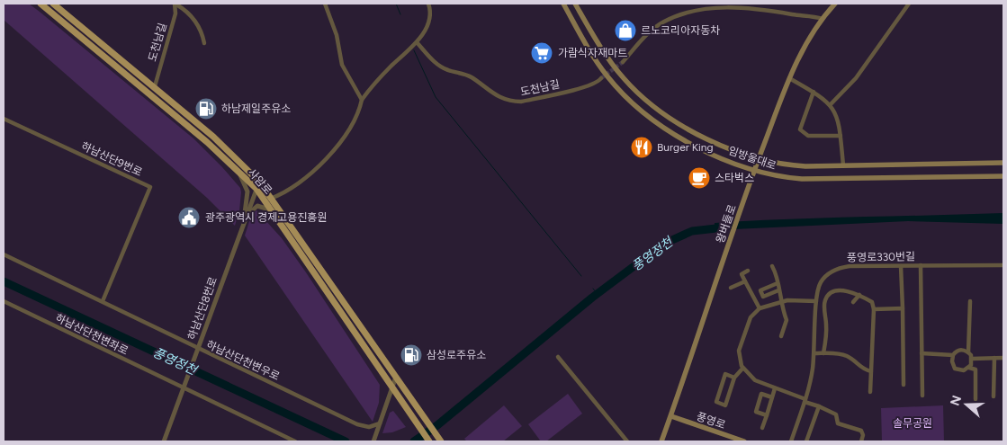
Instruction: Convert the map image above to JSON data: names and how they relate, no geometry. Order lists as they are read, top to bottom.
{
  "streets": {
    "main road": [
      "임방울대로",
      "사암로",
      "왕버들로",
      "풍영로"
    ],
    "street": [
      "도천남길",
      "하남산단9번로",
      "풍영로330번길",
      "하남산단8번로",
      "하남산단천변좌로",
      "하남산단천변우로"
    ]
  },
  "crossings": [
    ["도천남길", "사암로"],
    ["임방울대로", "왕버들로"],
    ["하남산단9번로", "하남산단천변우로"],
    ["사암로", "하남산단8번로"],
    ["왕버들로", "풍영로"],
    ["하남산단8번로", "하남산단천변좌로"],
    ["하남산단8번로", "하남산단천변우로"]
  ],
  "water": ["풍영정천"],
  "parks": ["솔무공원"],
  "places": {
    "shop": ["르노코리아자동차"],
    "supermarket": ["가람식자재마트"],
    "fuel station": ["하남제일주유소", "삼성로주유소"],
    "restaurant": ["Burger King"],
    "cafe": ["스타벅스"],
    "public building": ["광주광역시 경제고용진흥원"]
  },
  "north": "left"
}
